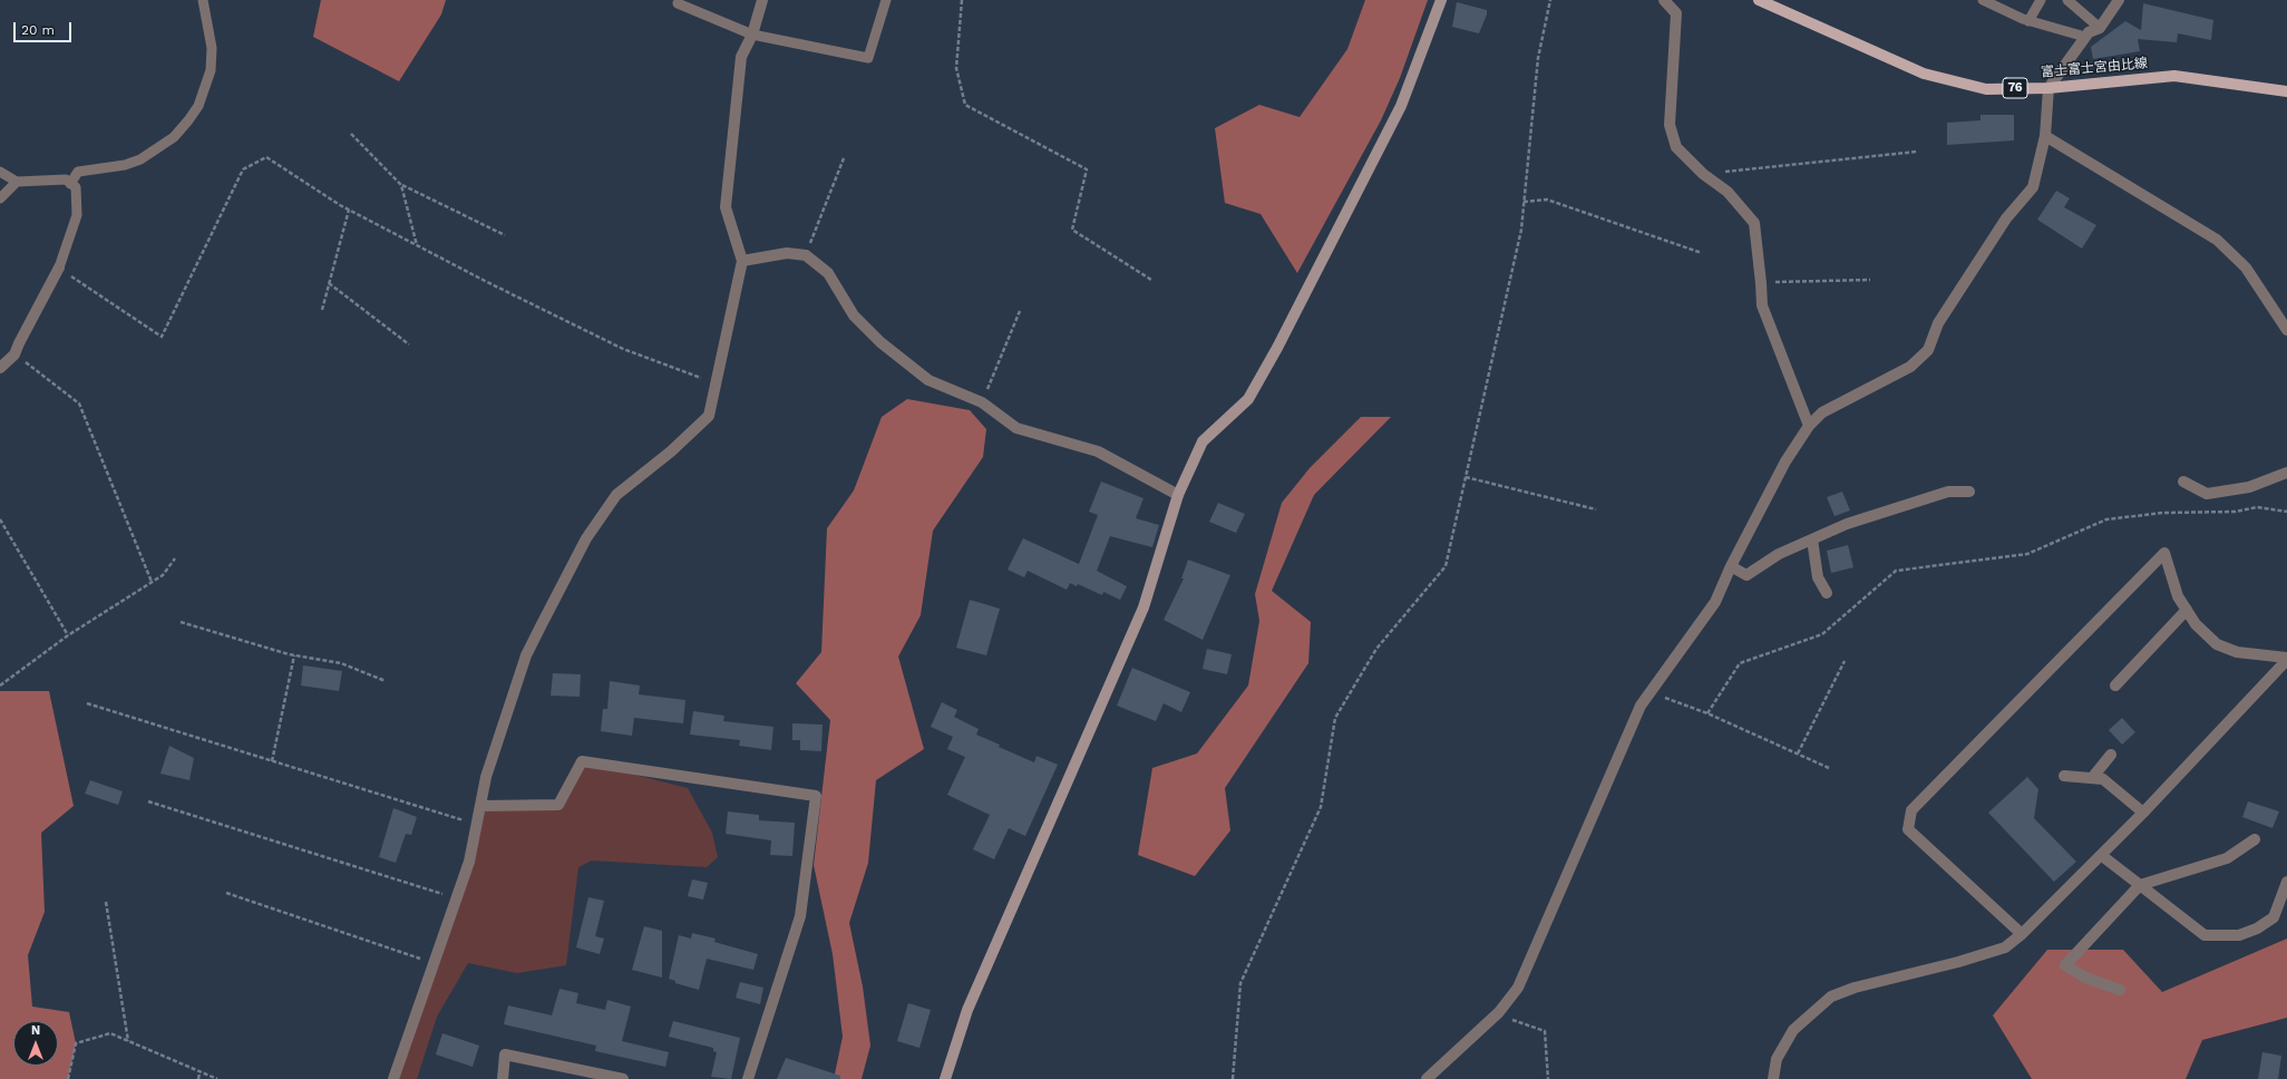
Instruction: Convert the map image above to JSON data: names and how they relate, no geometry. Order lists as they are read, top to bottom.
{
  "streets": {
    "main road": ["富士富士宮由比線", "76"]
  },
  "scale_bar": "20 m",
  "north": "top"
}
